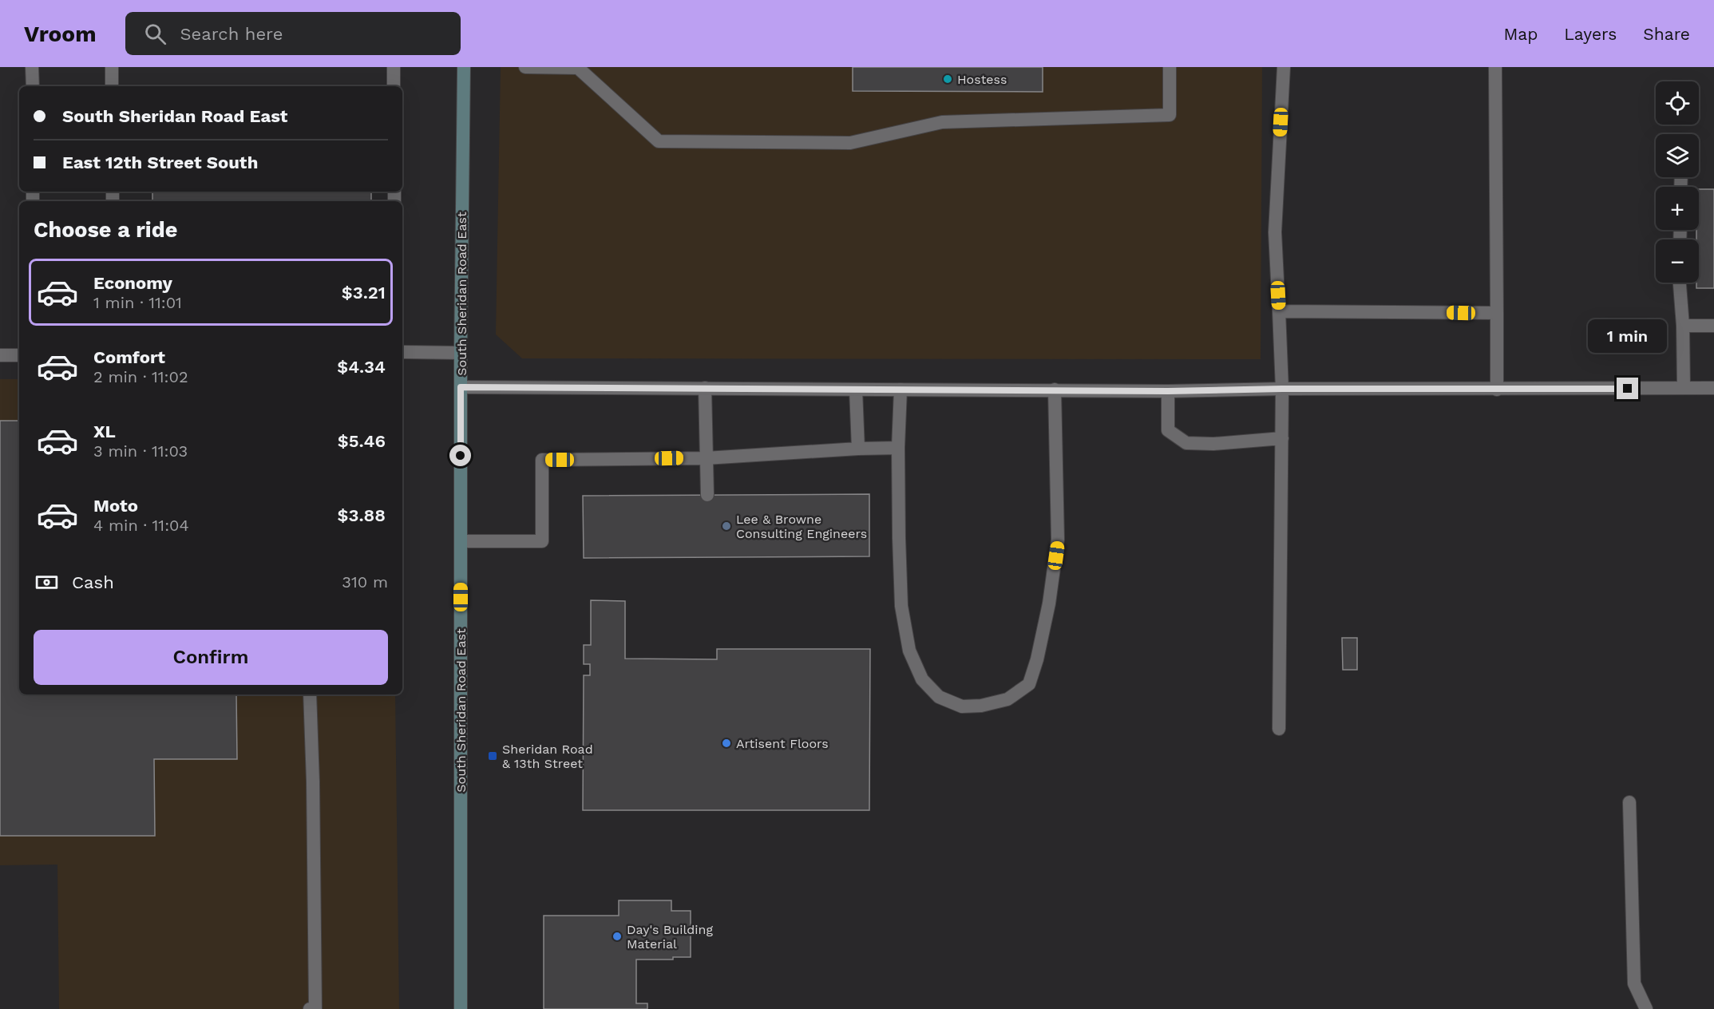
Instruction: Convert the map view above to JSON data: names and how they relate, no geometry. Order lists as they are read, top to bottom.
{
  "streets": {
    "main road": ["South Sheridan Road East"]
  },
  "places": {
    "other": [
      "Hostess",
      "Lee & Browne Consulting Engineers",
      "Artisent Floors",
      "Day's Building Material"
    ],
    "transit": ["Sheridan Road & 13th Street"]
  },
  "page": {
    "header": "Vroom",
    "search": "Search here",
    "nav": ["Map", "Layers", "Share"],
    "map_buttons": ["+", "−"],
    "banner": ["South Sheridan Road East", "East 12th Street South"],
    "heading": "Choose a ride",
    "list": [
      {
        "name": "Economy",
        "note": "1 min · 11:01",
        "value": "$3.21"
      },
      {
        "name": "Comfort",
        "note": "2 min · 11:02",
        "value": "$4.34"
      },
      {
        "name": "XL",
        "note": "3 min · 11:03",
        "value": "$5.46"
      },
      {
        "name": "Moto",
        "note": "4 min · 11:04",
        "value": "$3.88"
      }
    ],
    "bubble": "1 min",
    "pay": ["Cash", "310 m"],
    "buttons": "Confirm"
  }
}
